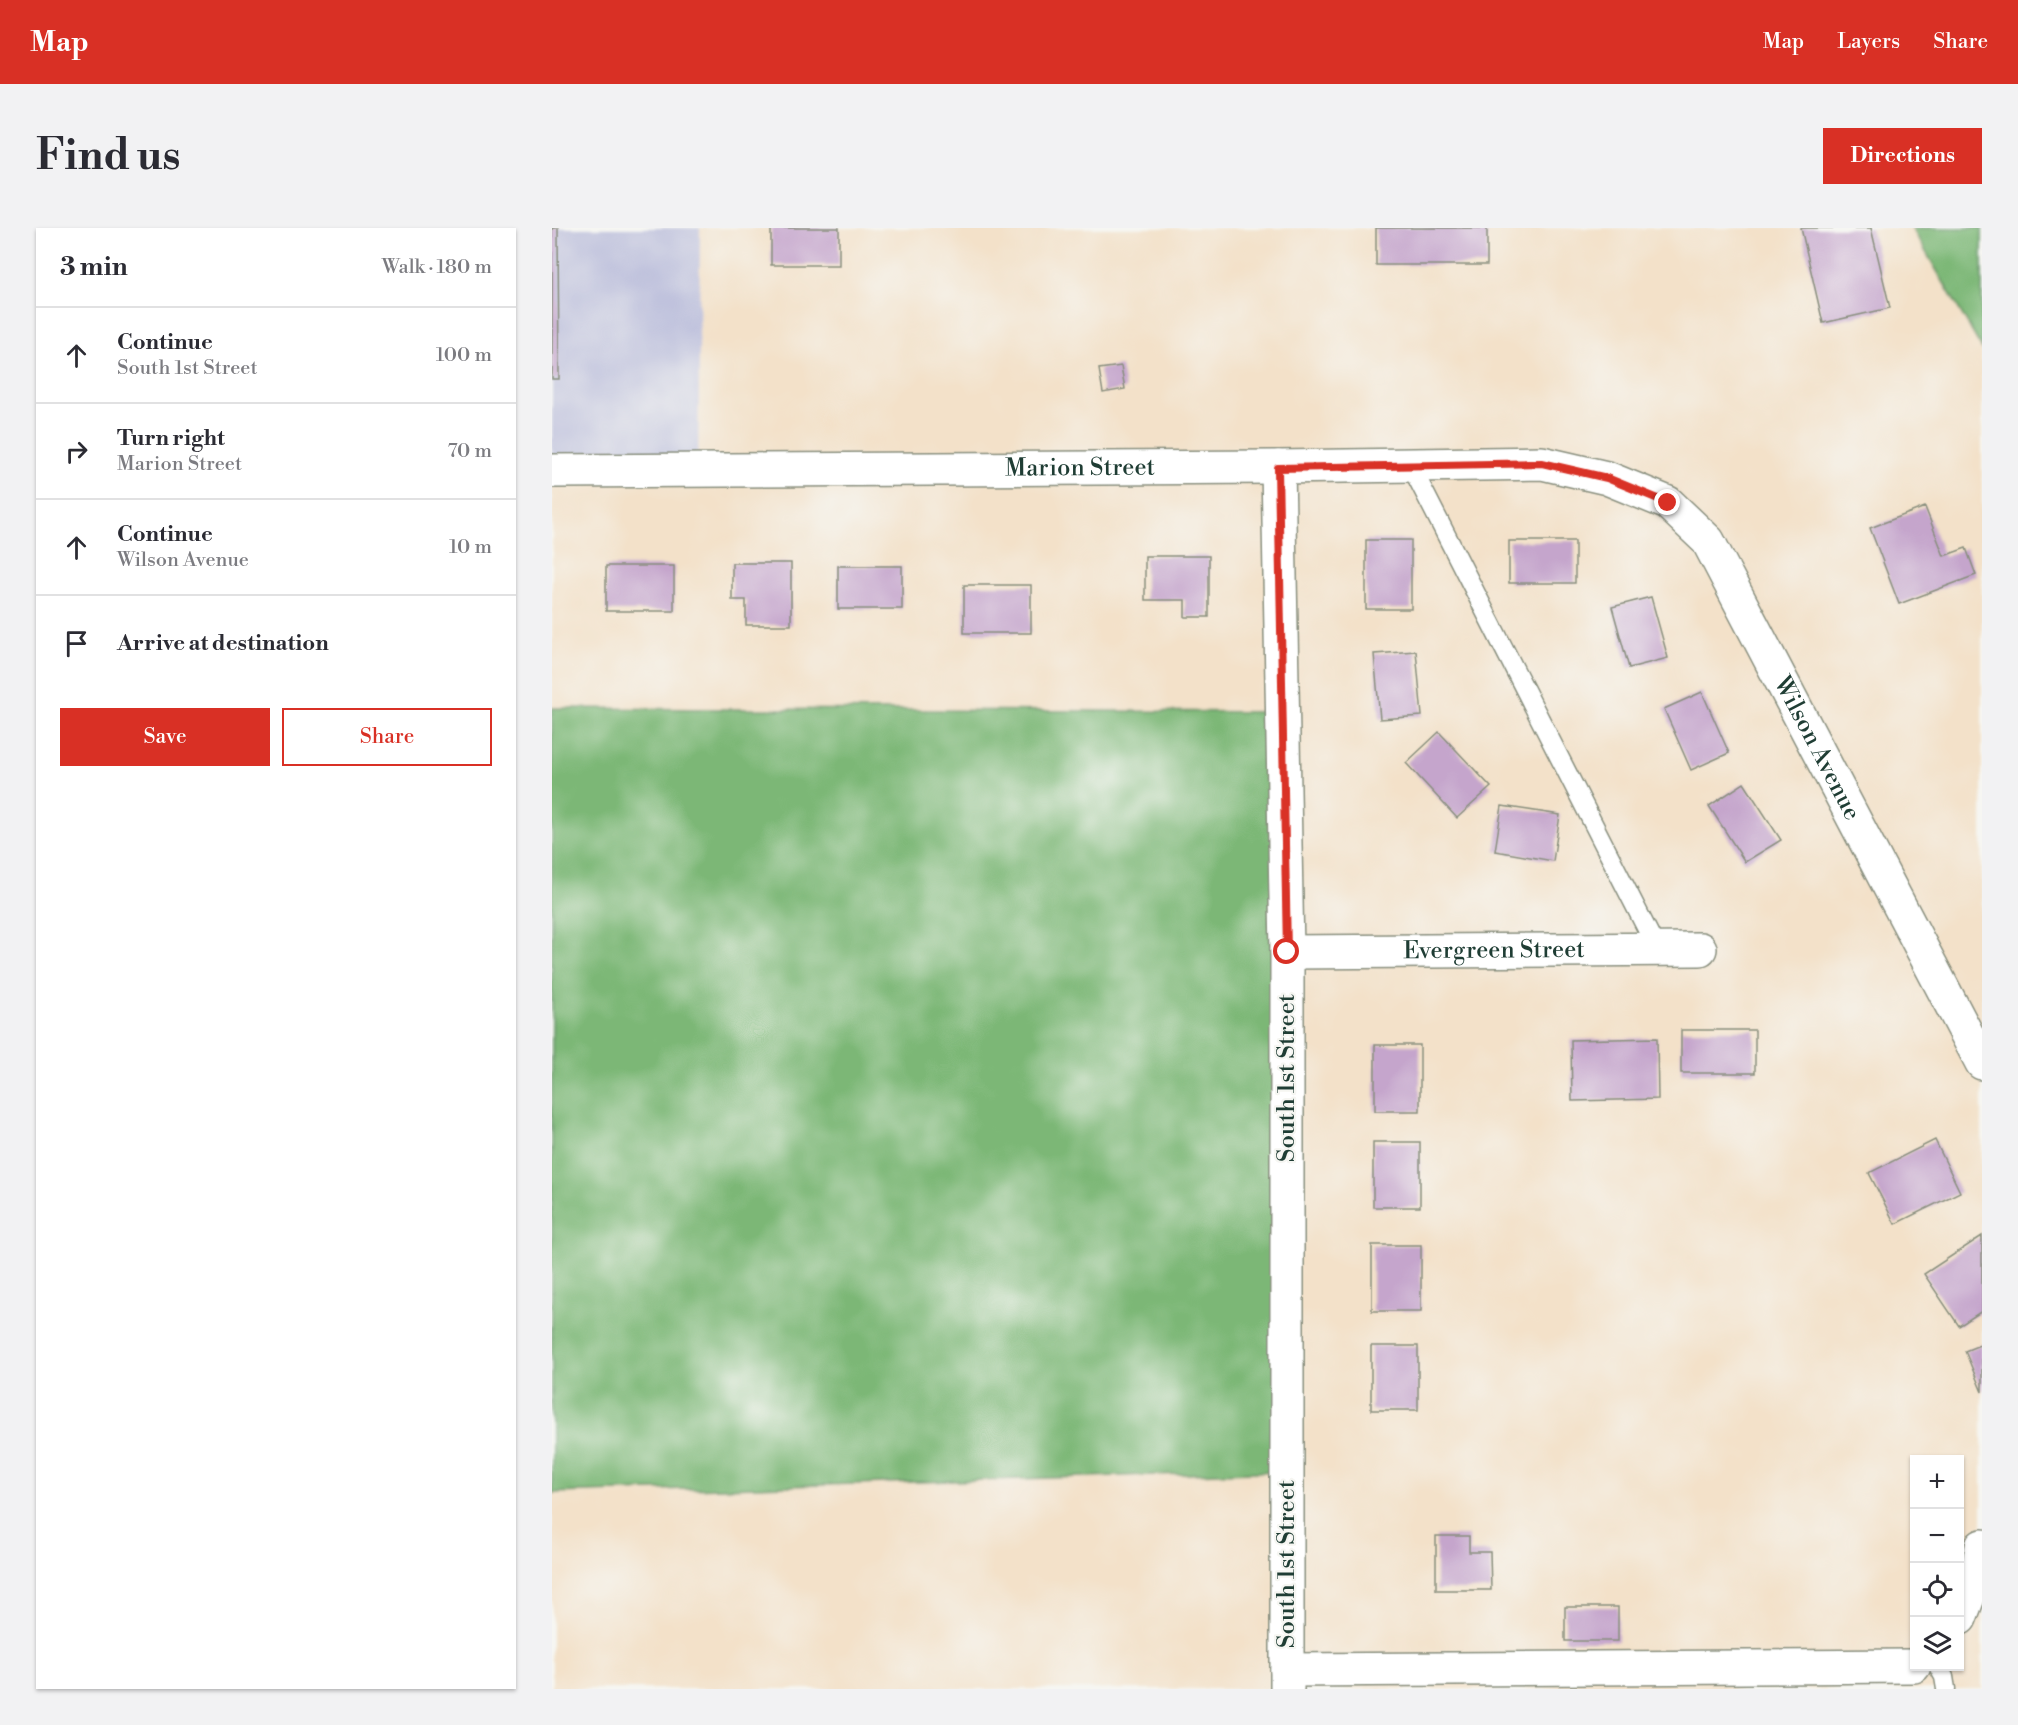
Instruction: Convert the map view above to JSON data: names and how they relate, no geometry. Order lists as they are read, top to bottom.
{
  "streets": {
    "street": [
      "Marion Street",
      "Wilson Avenue",
      "Evergreen Street",
      "South 1st Street"
    ]
  },
  "crossings": [
    ["Marion Street", "Wilson Avenue"],
    ["Marion Street", "South 1st Street"],
    ["Evergreen Street", "South 1st Street"]
  ],
  "page": {
    "header": "Map",
    "nav": ["Map", "Layers", "Share"],
    "buttons": [
      "Directions",
      ["Save", "Share"]
    ],
    "title": "Find us",
    "heading": ["3 min", "Walk · 180 m"],
    "list": [
      ["Continue", "South 1st Street", "100 m"],
      ["Turn right", "Marion Street", "70 m"],
      ["Continue", "Wilson Avenue", "10 m"],
      "Arrive at destination"
    ],
    "map_buttons": ["+", "−"]
  }
}
